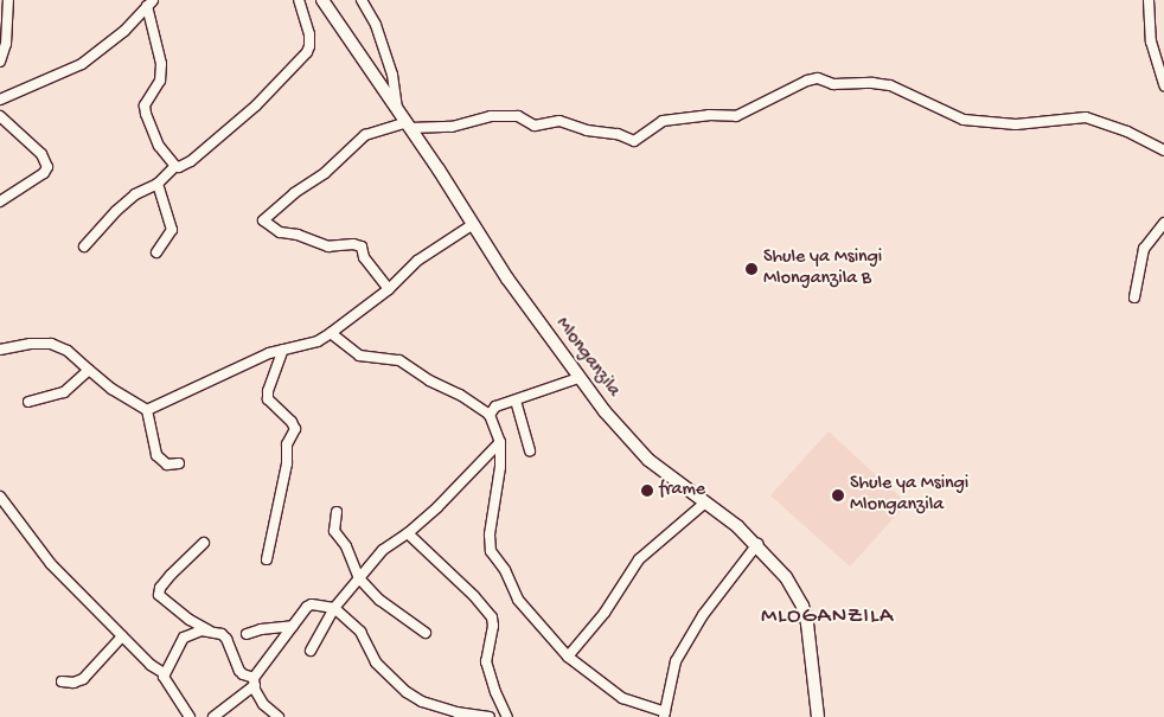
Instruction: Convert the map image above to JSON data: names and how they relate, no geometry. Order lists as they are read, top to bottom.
{
  "streets": {
    "street": ["Mlonganzila"]
  },
  "districts": ["MLOGANZILA"],
  "places": ["Shule ya Msingi Mlonganzila B", "frame", "Shule ya Msingi Mlonganzila"]
}
